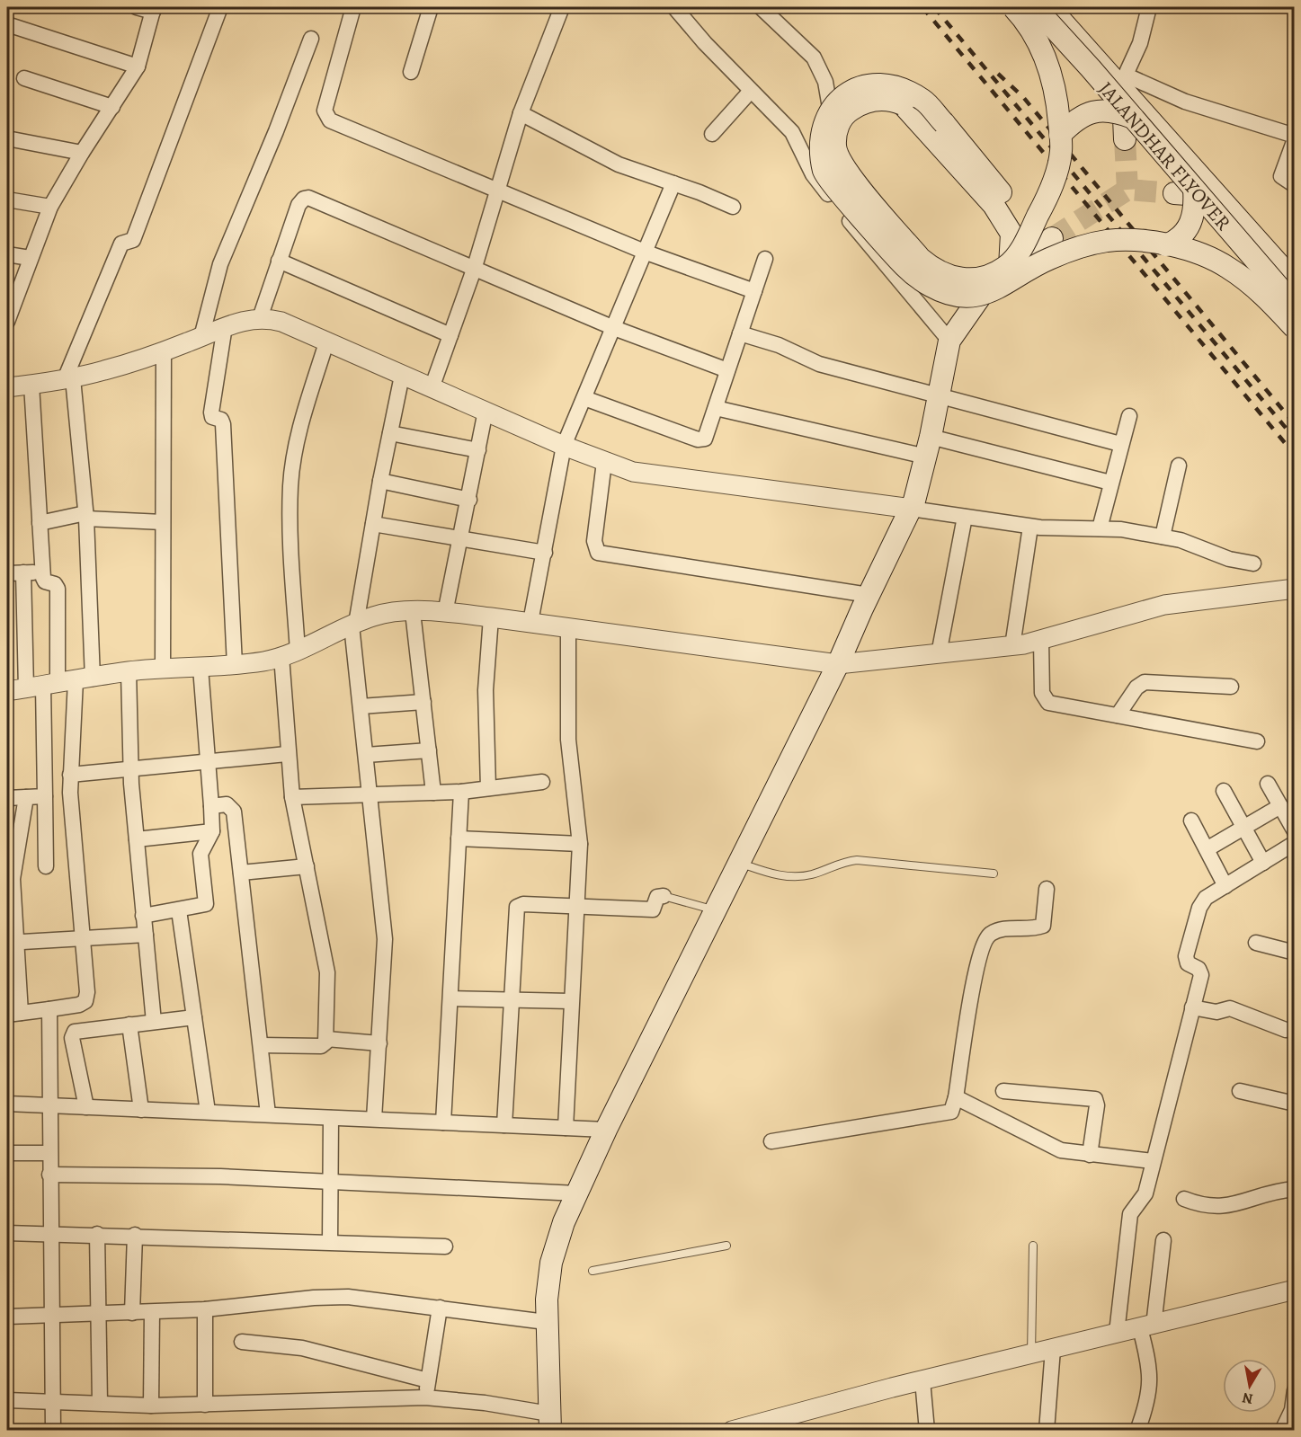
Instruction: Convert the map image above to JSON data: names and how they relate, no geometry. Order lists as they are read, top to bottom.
{
  "streets": {
    "main road": ["JALANDHAR FLYOVER"]
  },
  "north": "bottom"
}
